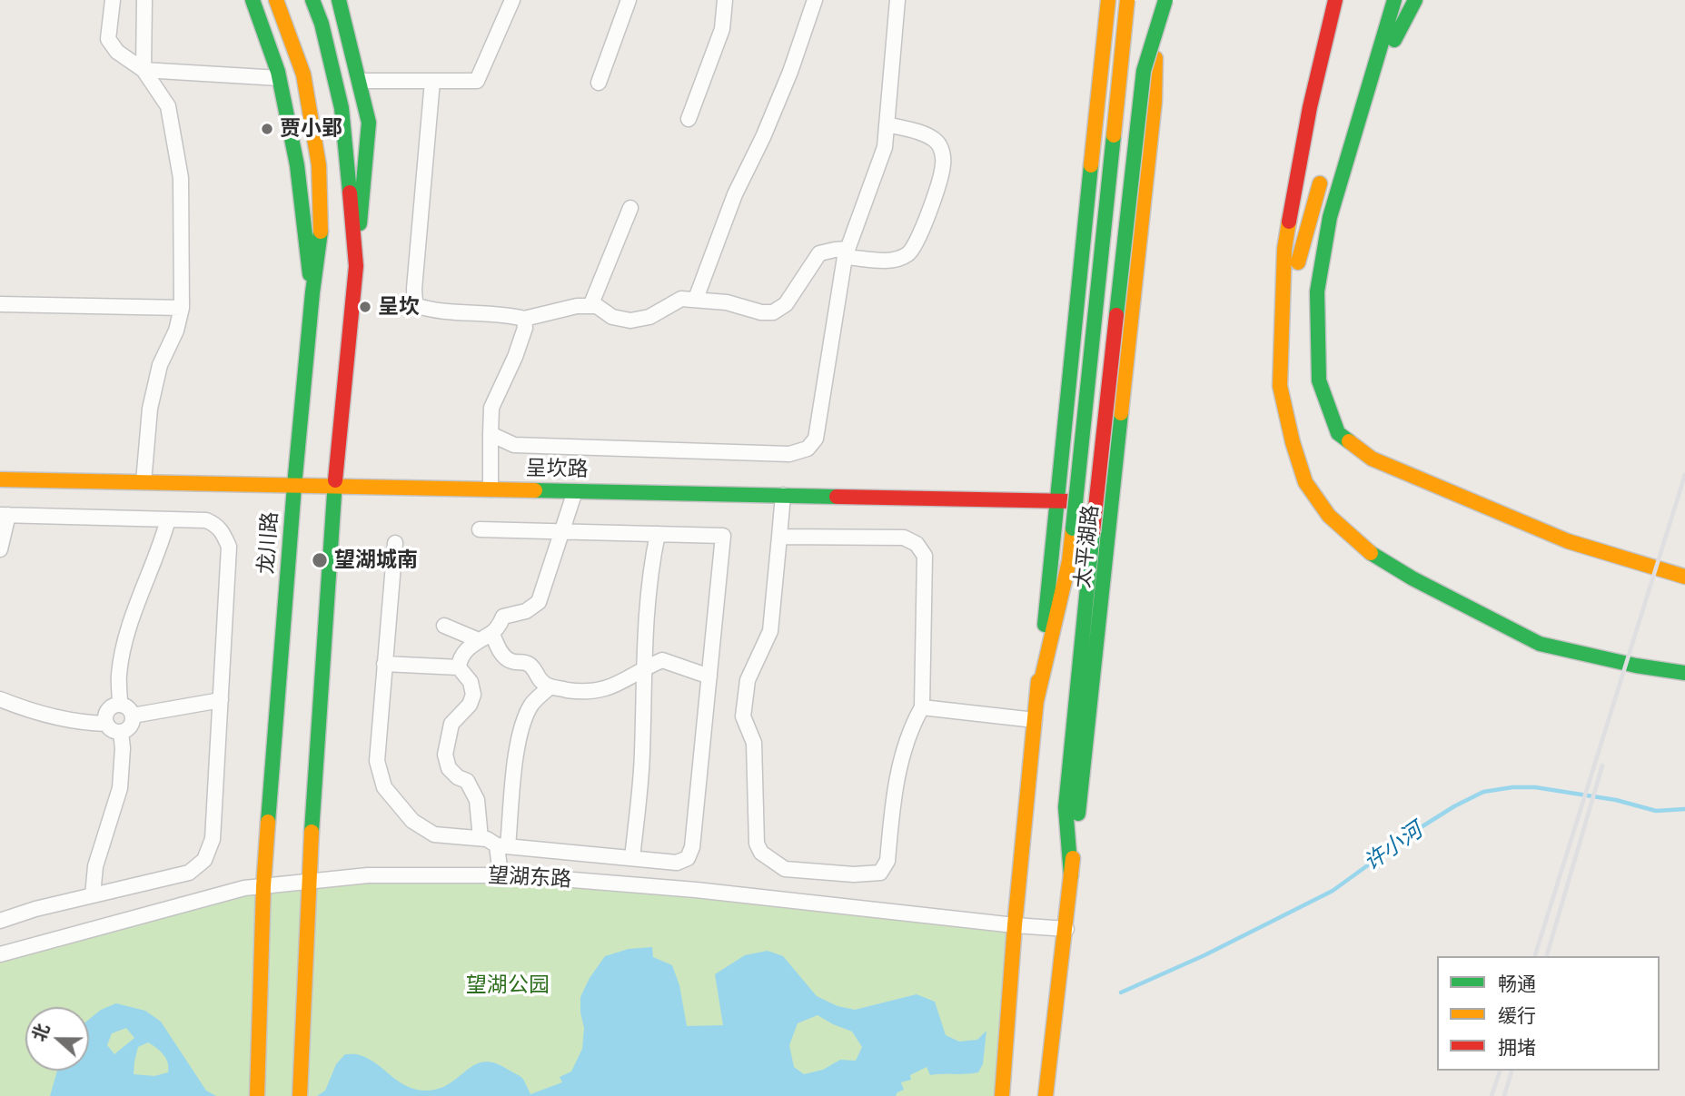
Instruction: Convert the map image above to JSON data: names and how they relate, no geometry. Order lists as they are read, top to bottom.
{
  "streets": {
    "main road": ["呈坎路", "龙川路", "太平湖路"],
    "street": ["望湖东路"]
  },
  "crossings": [
    ["呈坎路", "龙川路"],
    ["呈坎路", "太平湖路"],
    ["龙川路", "望湖东路"],
    ["太平湖路", "望湖东路"]
  ],
  "water": ["许小河"],
  "parks": ["望湖公园"],
  "places": ["贾小郢", "呈坎", "望湖城南"],
  "legend": ["畅通", "缓行", "拥堵"],
  "north": "left"
}
